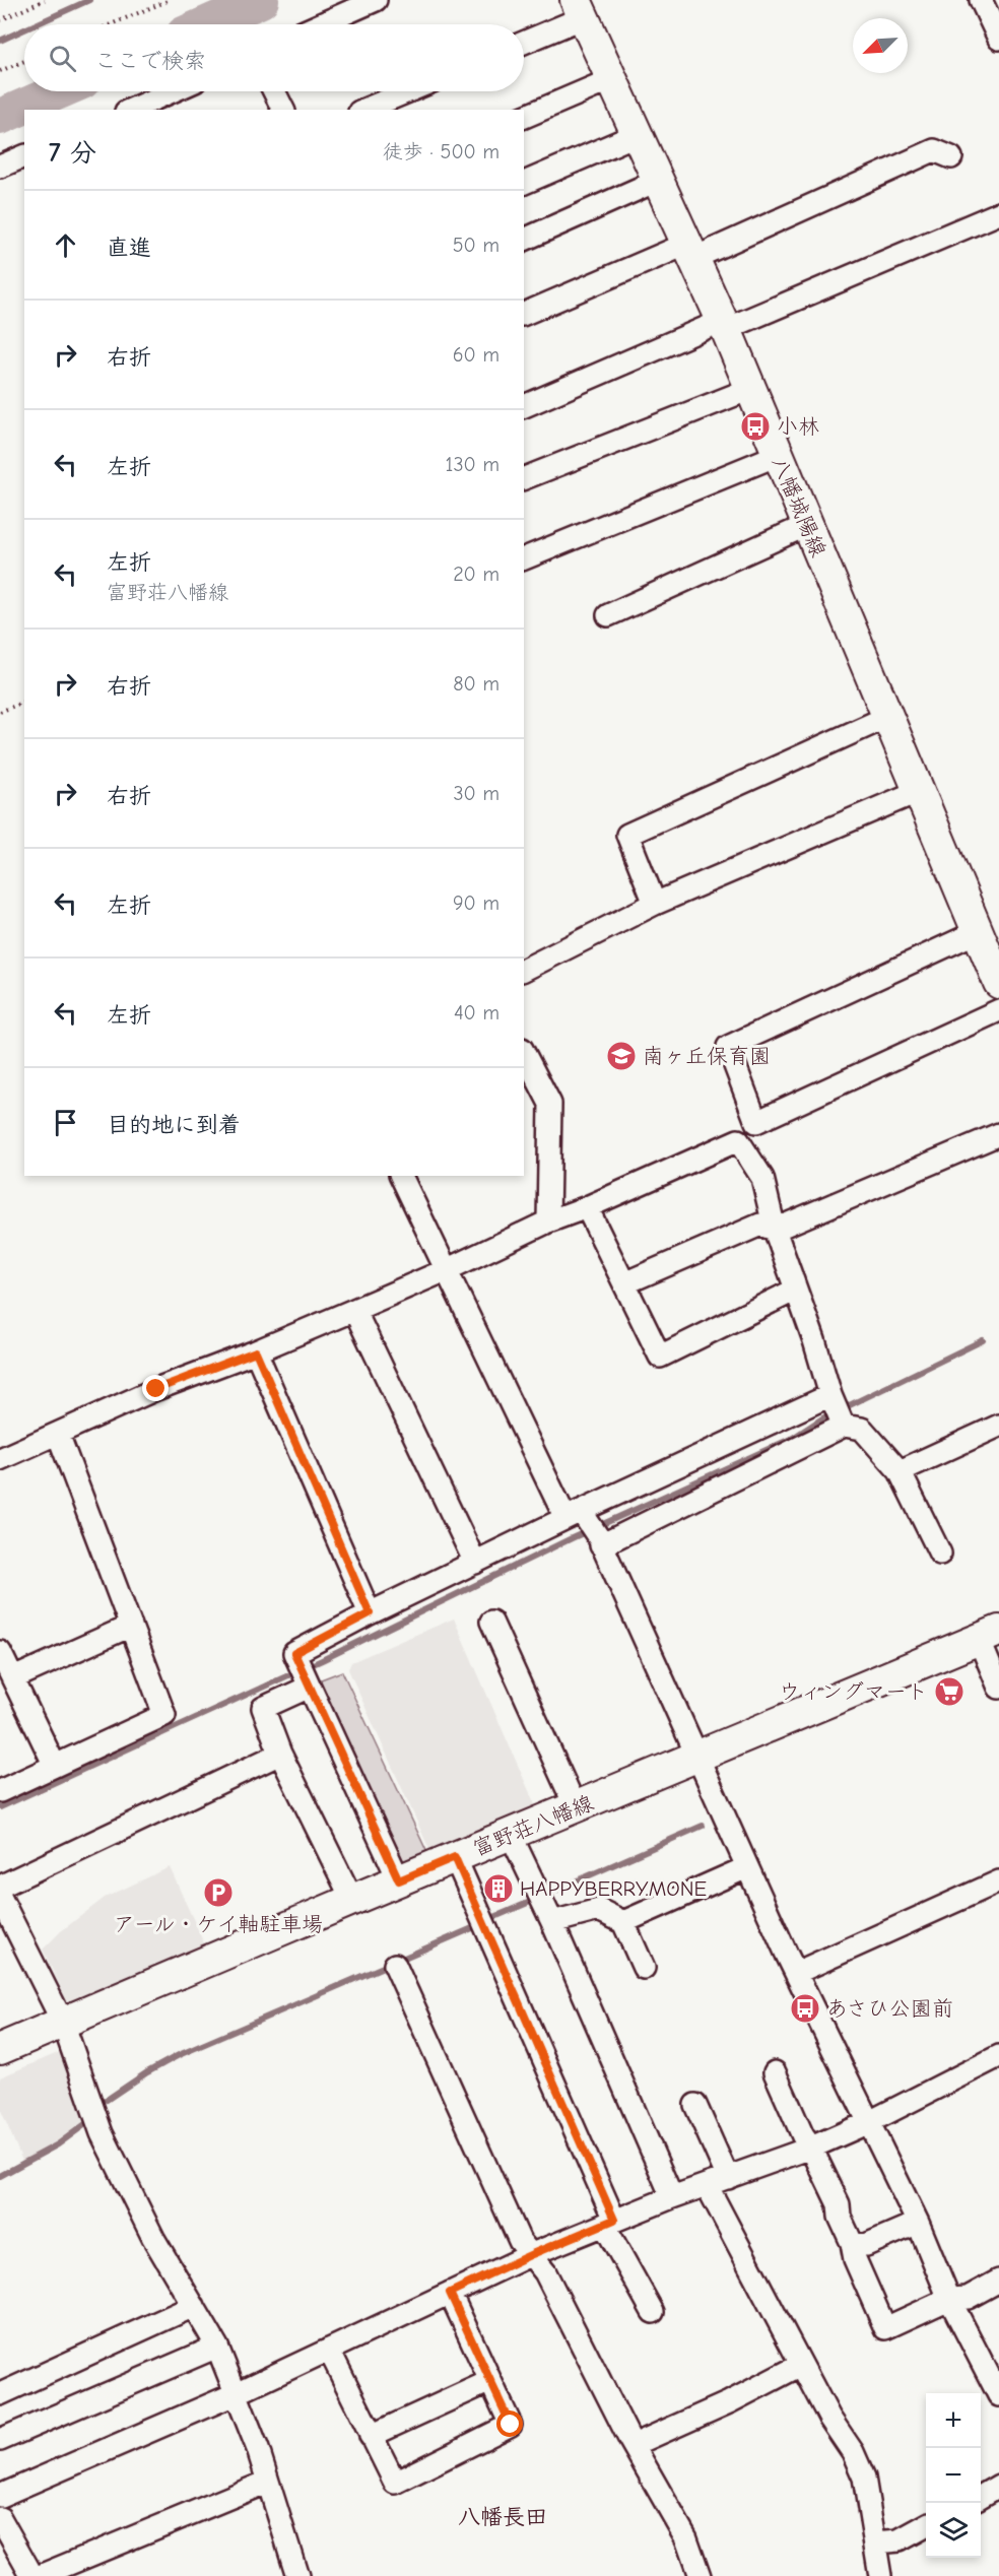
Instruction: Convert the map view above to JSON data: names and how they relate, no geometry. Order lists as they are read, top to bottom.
{
  "streets": {
    "main road": ["八幡城陽線", "富野荘八幡線"]
  },
  "districts": ["八幡長田"],
  "places": {
    "bus stop": ["小林", "あさひ公園前"],
    "school or university": ["南ヶ丘保育園"],
    "supermarket": ["ウィングマート"],
    "building": ["HAPPYBERRY.MONE"],
    "parking": ["アール・ケイ軸駐車場"]
  },
  "north": "bottom left",
  "page": {
    "search": "ここで検索",
    "heading": ["7 分", "徒歩 · 500 m"],
    "list": [
      ["直進", "50 m"],
      ["右折", "60 m"],
      ["左折", "130 m"],
      ["左折", "富野荘八幡線", "20 m"],
      ["右折", "80 m"],
      ["右折", "30 m"],
      ["左折", "90 m"],
      ["左折", "40 m"],
      "目的地に到着"
    ],
    "map_buttons": ["+", "−"]
  }
}
